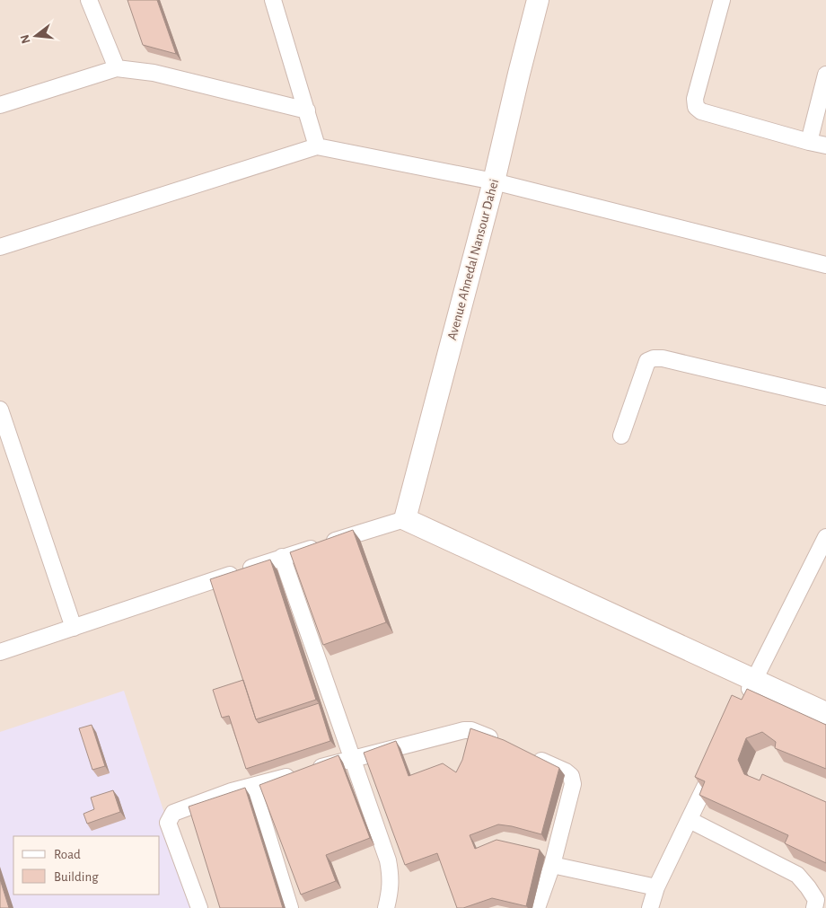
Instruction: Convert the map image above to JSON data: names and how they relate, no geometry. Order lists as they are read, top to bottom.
{
  "streets": {
    "street": ["Avenue Ahnedal Nansour Dahei"]
  },
  "legend": ["Road", "Building"],
  "north": "left"
}
